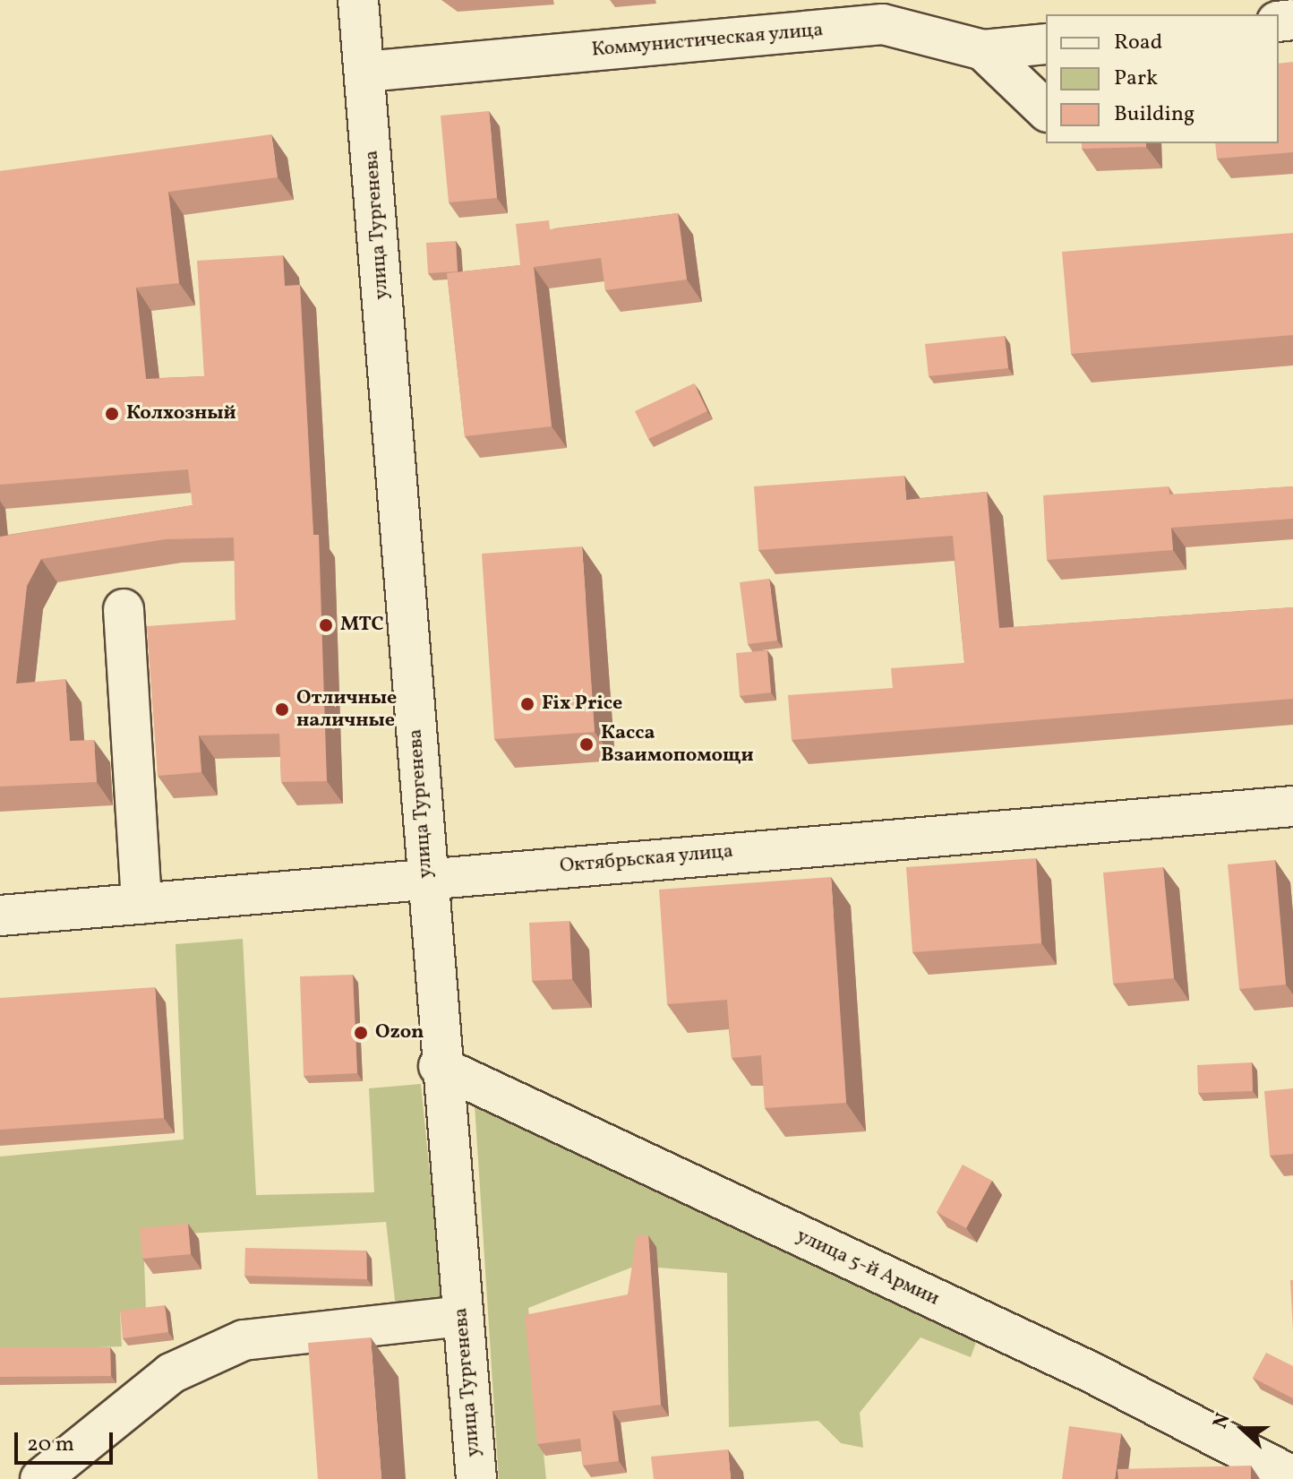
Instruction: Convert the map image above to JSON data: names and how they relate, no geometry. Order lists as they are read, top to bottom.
{
  "streets": {
    "street": [
      "Коммунистическая улица",
      "улица Тургенева",
      "Октябрьская улица",
      "улица 5-й Армии"
    ]
  },
  "crossings": [
    ["Коммунистическая улица", "улица Тургенева"],
    ["улица Тургенева", "Октябрьская улица"],
    ["улица Тургенева", "улица 5-й Армии"]
  ],
  "places": [
    "Колхозный",
    "МТС",
    "Fix Price",
    "Отличные наличные",
    "Касса Взаимопомощи",
    "Ozon"
  ],
  "legend": ["Road", "Park", "Building"],
  "scale_bar": "20 m",
  "north": "left"
}
